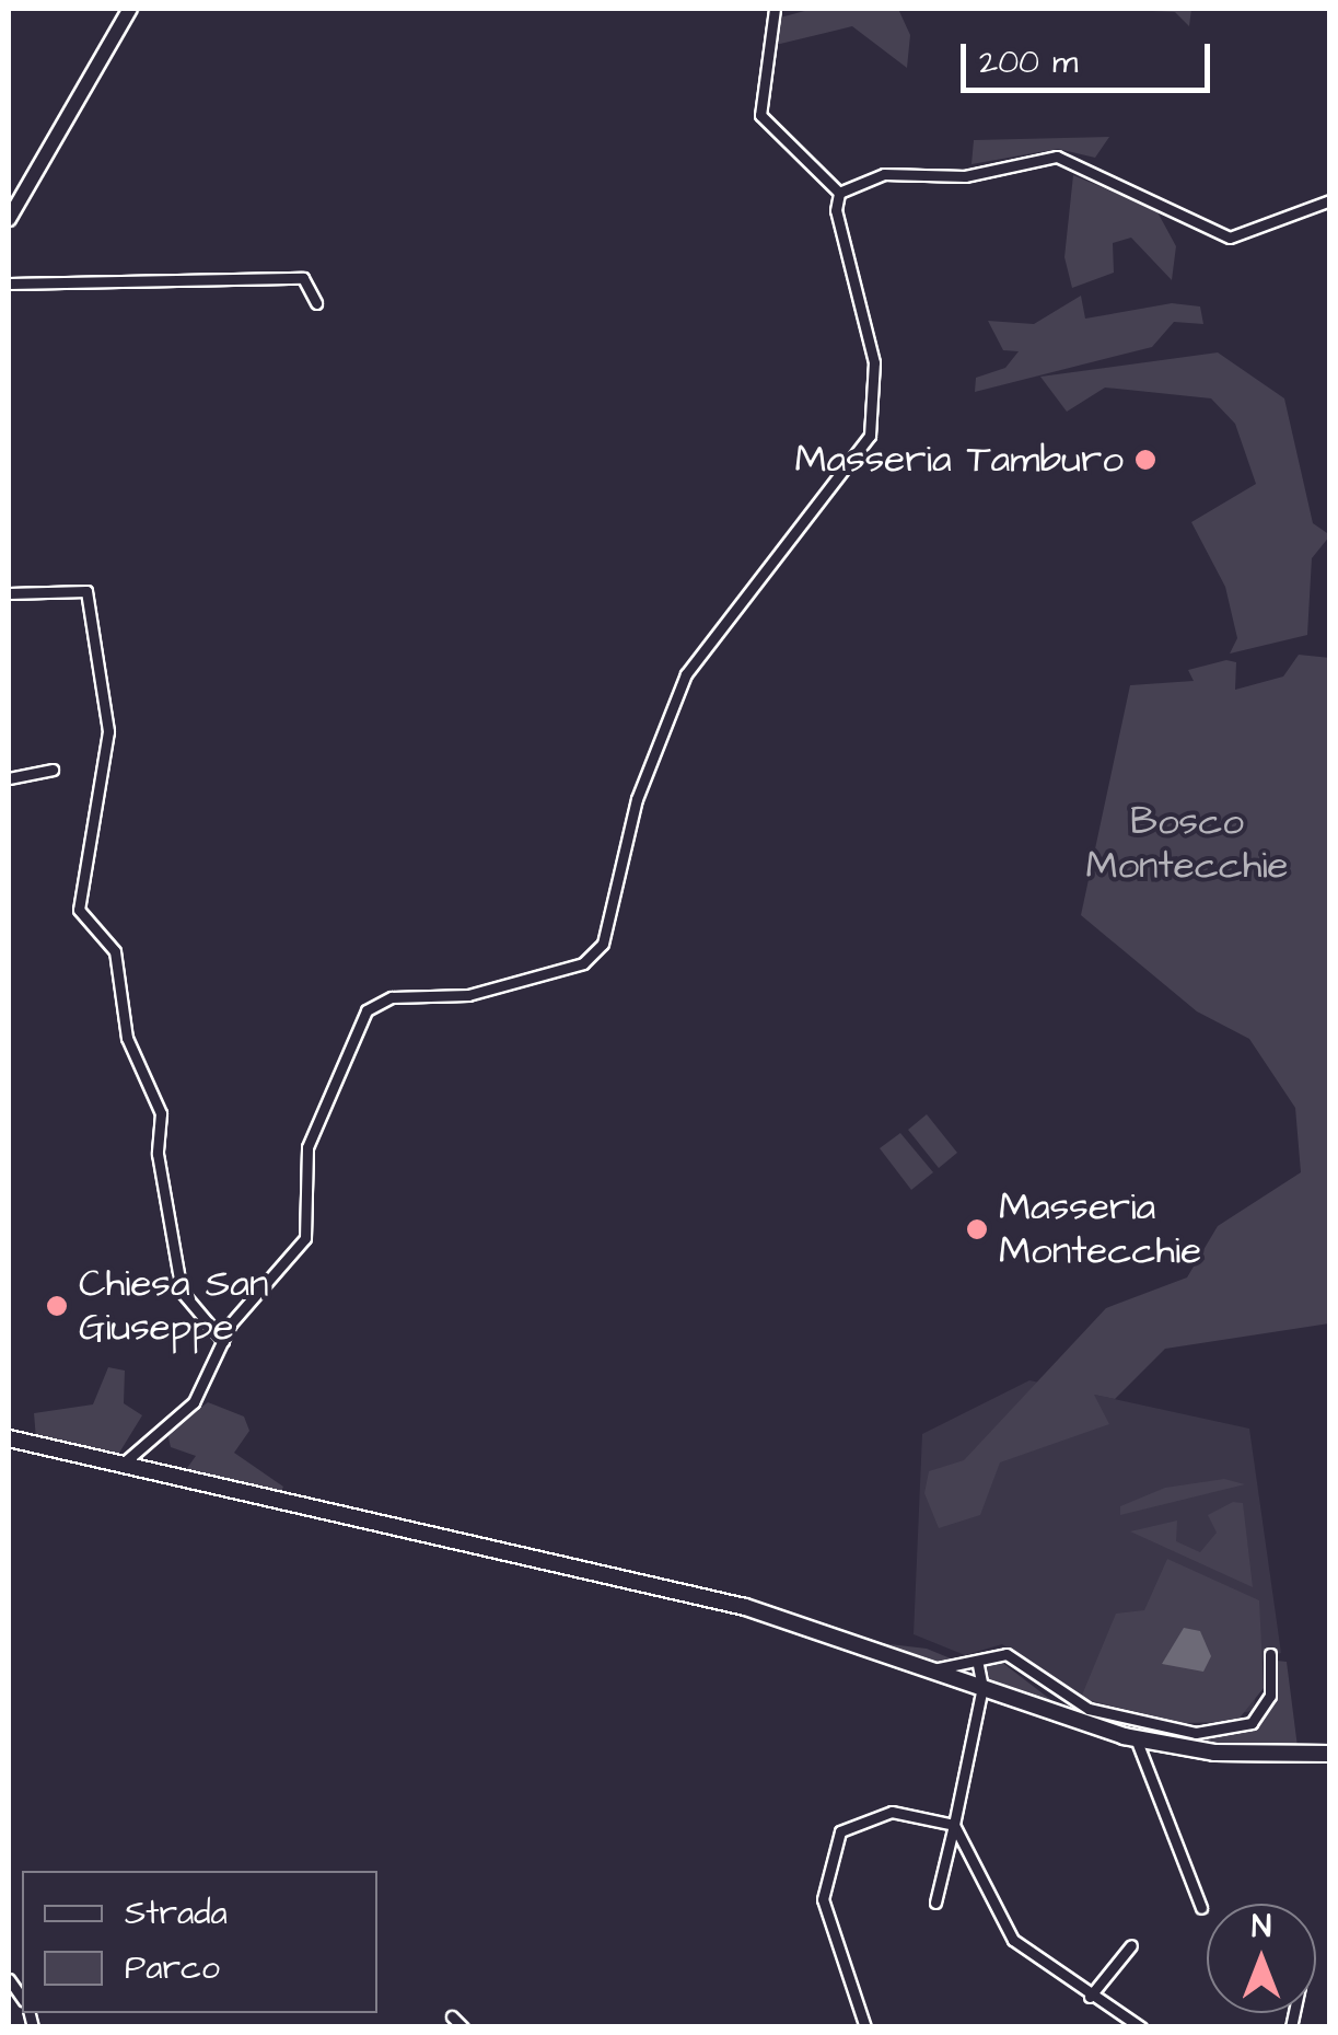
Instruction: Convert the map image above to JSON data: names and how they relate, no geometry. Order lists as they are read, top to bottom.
{
  "parks": ["Bosco Montecchie"],
  "places": ["Masseria Tamburo", "Masseria Montecchie", "Chiesa San Giuseppe"],
  "legend": ["Strada", "Parco"],
  "scale_bar": "200 m",
  "north": "top"
}
